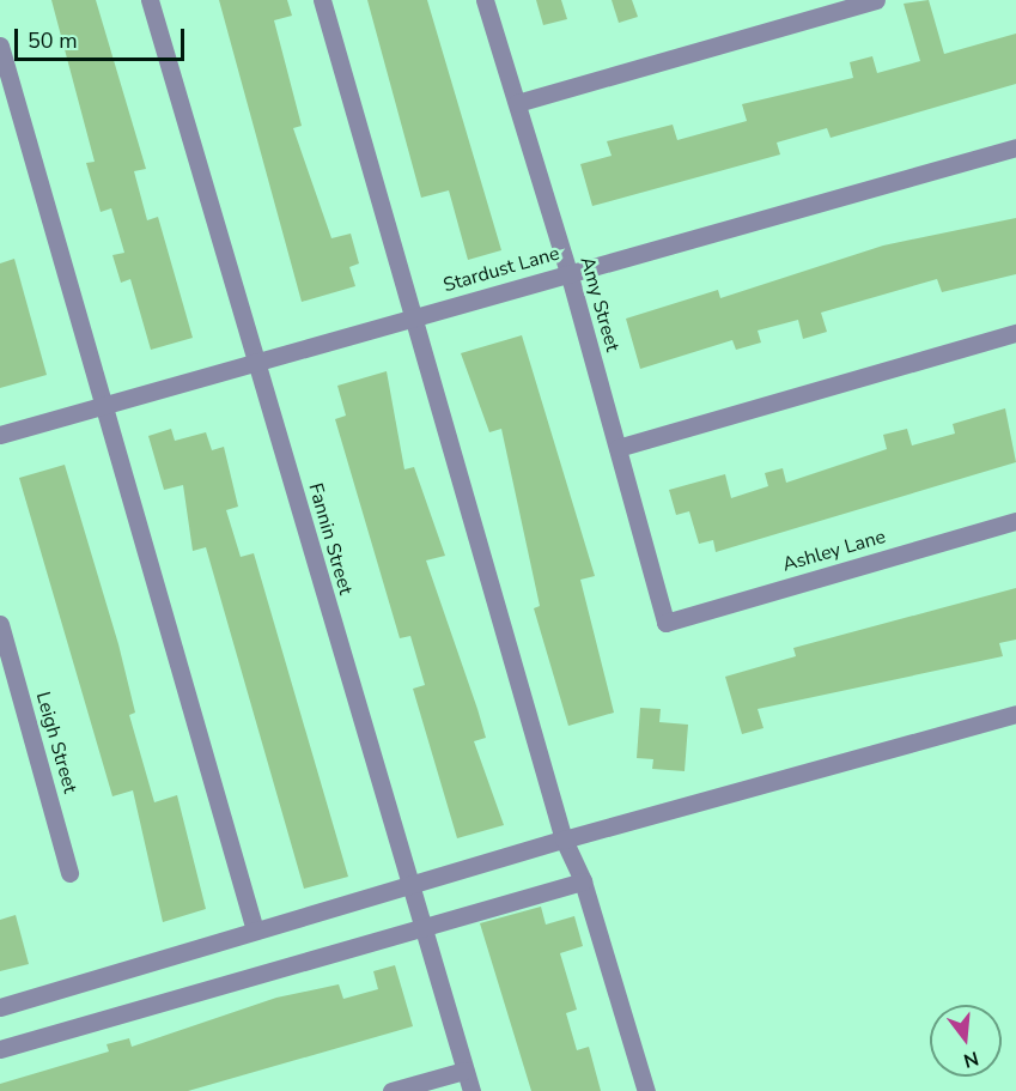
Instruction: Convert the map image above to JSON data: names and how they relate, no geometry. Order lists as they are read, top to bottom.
{
  "streets": {
    "street": [
      "Stardust Lane",
      "Amy Street",
      "Fannin Street",
      "Ashley Lane",
      "Leigh Street"
    ]
  },
  "crossings": [
    ["Stardust Lane", "Amy Street"],
    ["Stardust Lane", "Fannin Street"],
    ["Amy Street", "Ashley Lane"]
  ],
  "scale_bar": "50 m",
  "north": "bottom"
}
